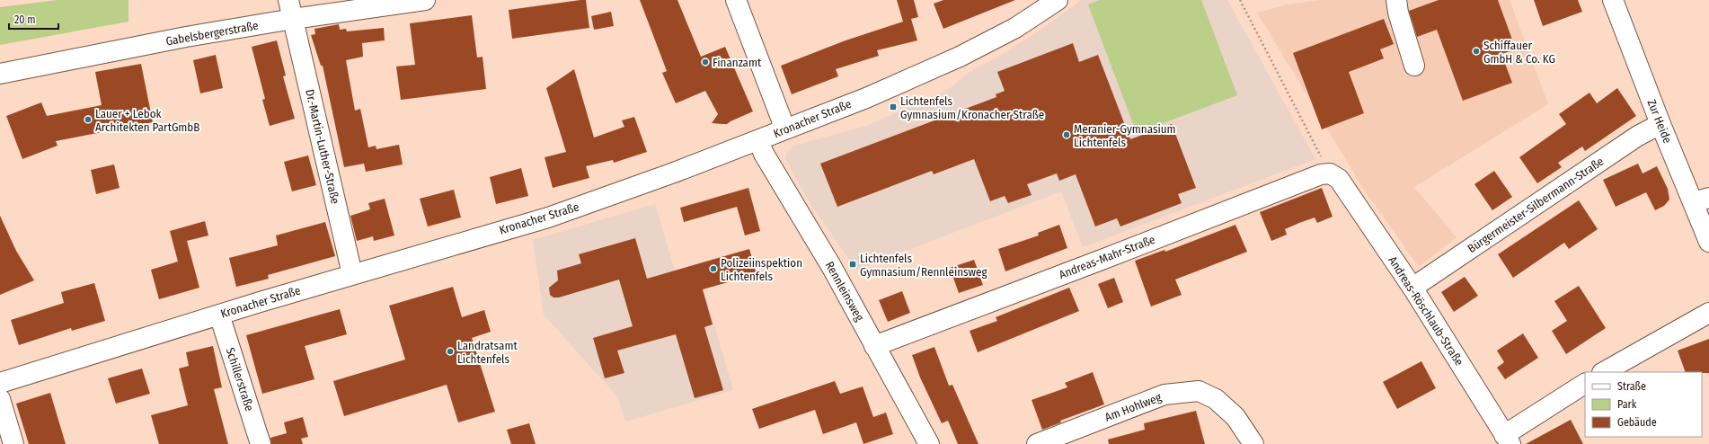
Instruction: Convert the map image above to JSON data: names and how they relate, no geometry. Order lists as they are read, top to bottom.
{
  "streets": {
    "street": [
      "Gabelsbergerstraße",
      "Kronacher Straße",
      "Zur Heide",
      "Dr.-Martin-Luther-Straße",
      "Bürgermeister-Silbermann-Straße",
      "Andreas-Mahr-Straße",
      "Rennleinsweg",
      "Andreas-Röschlaub-Straße",
      "Schillerstraße",
      "Am Hohlweg"
    ]
  },
  "crossings": [
    ["Gabelsbergerstraße", "Dr.-Martin-Luther-Straße"],
    ["Kronacher Straße", "Dr.-Martin-Luther-Straße"],
    ["Kronacher Straße", "Rennleinsweg"],
    ["Kronacher Straße", "Schillerstraße"],
    ["Zur Heide", "Bürgermeister-Silbermann-Straße"],
    ["Bürgermeister-Silbermann-Straße", "Andreas-Röschlaub-Straße"],
    ["Andreas-Mahr-Straße", "Rennleinsweg"],
    ["Andreas-Mahr-Straße", "Andreas-Röschlaub-Straße"]
  ],
  "places": {
    "other": [
      "Schiffauer GmbH & Co. KG",
      "Finanzamt",
      "Lauer + Lebok Architekten PartGmbB",
      "Meranier-Gymnasium Lichtenfels",
      "Polizeiinspektion Lichtenfels",
      "Landratsamt Lichtenfels"
    ],
    "transit": ["Lichtenfels Gymnasium/Kronacher Straße", "Lichtenfels Gymnasium/Rennleinsweg"]
  },
  "legend": ["Straße", "Park", "Gebäude"],
  "scale_bar": "20 m"
}
